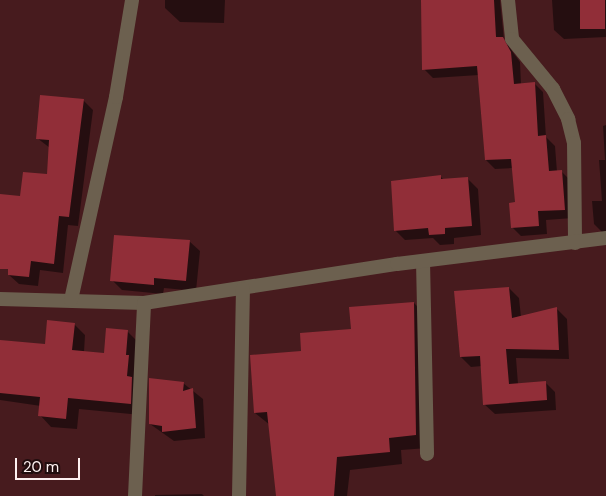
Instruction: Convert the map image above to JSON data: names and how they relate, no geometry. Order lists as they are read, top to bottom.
{
  "scale_bar": "20 m"
}
